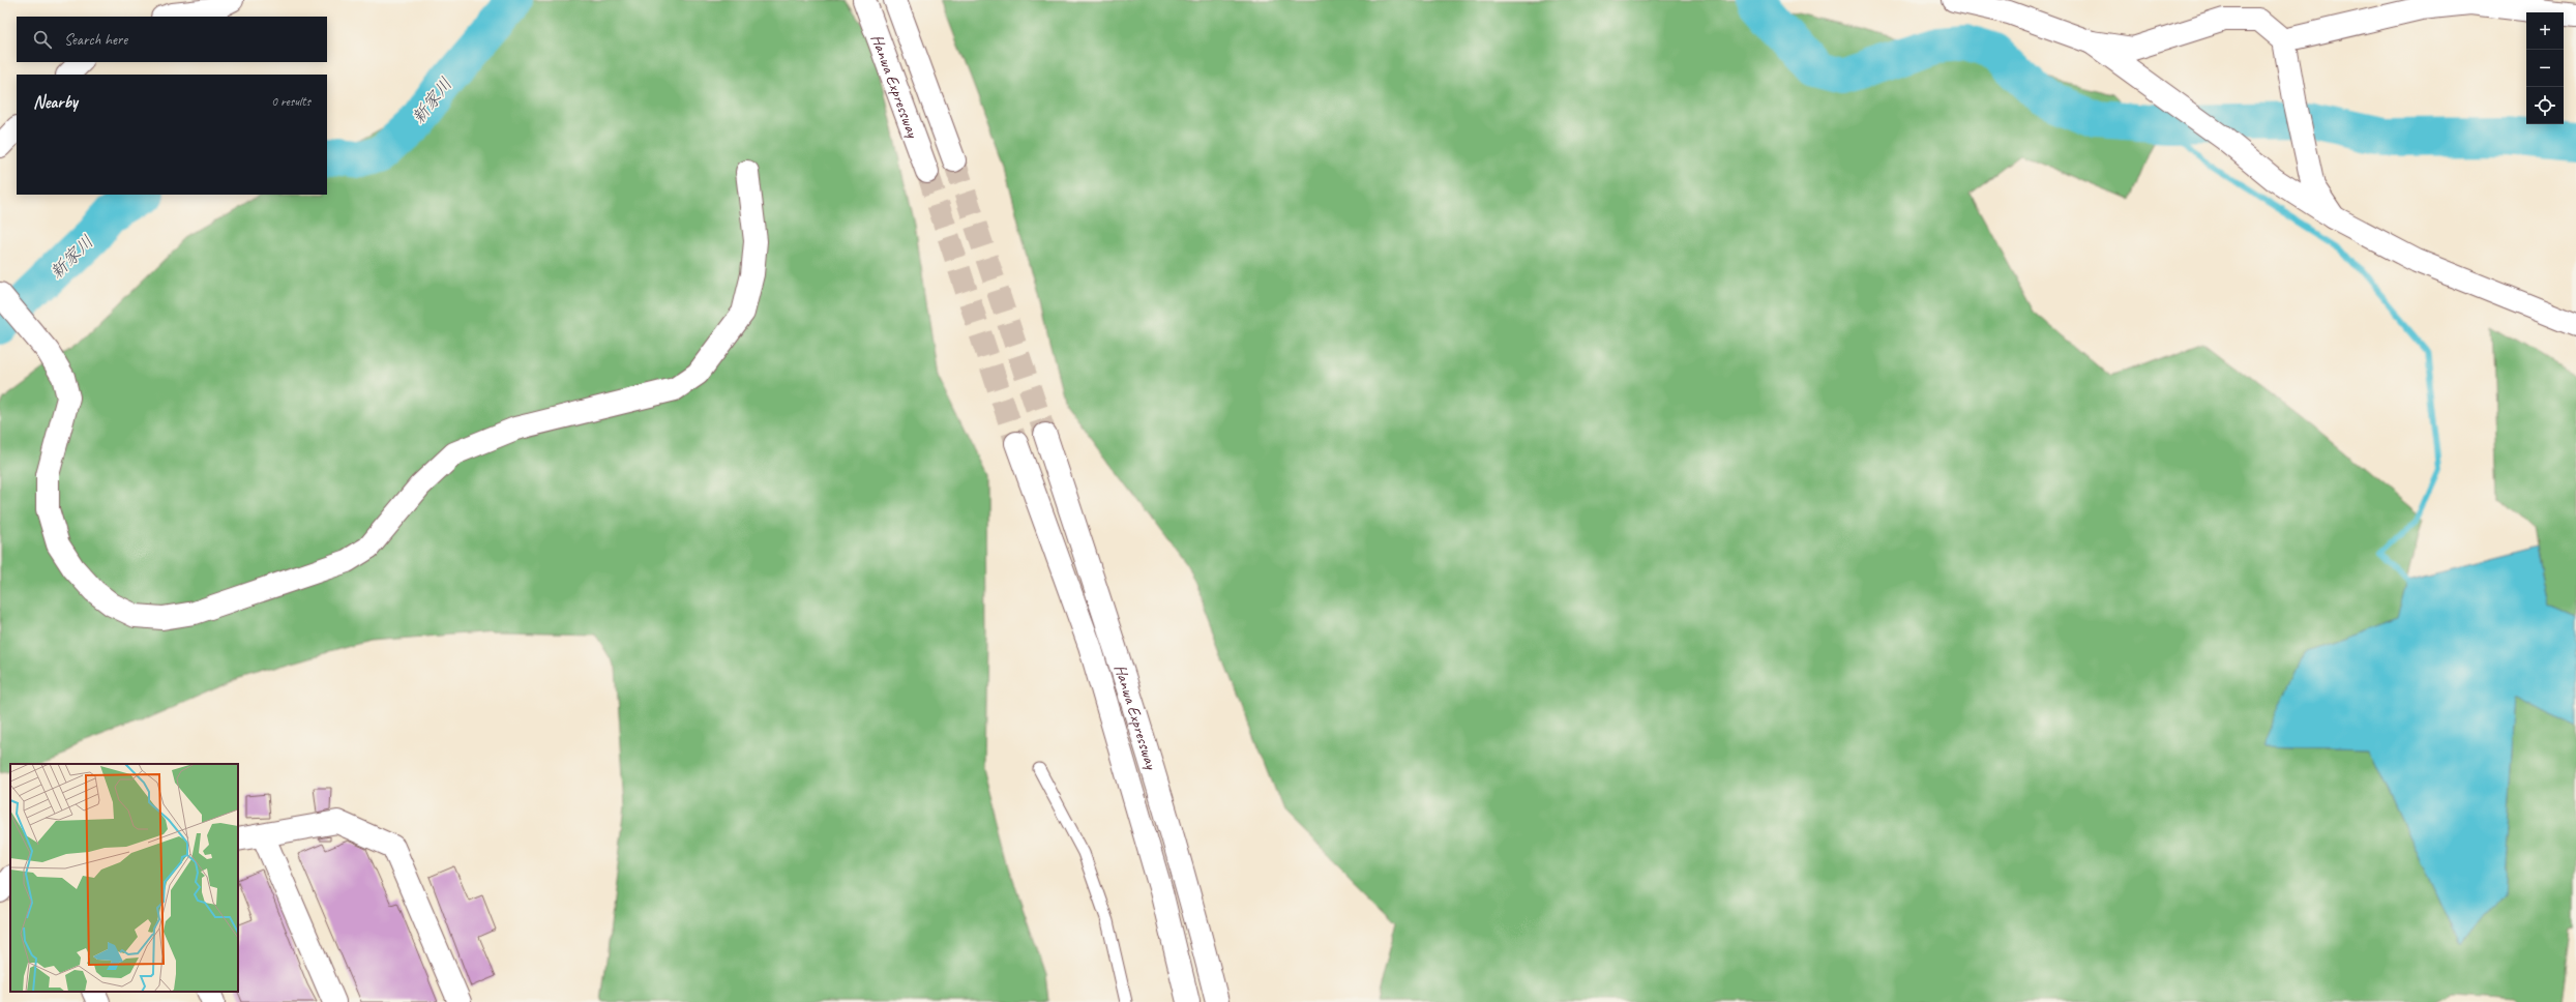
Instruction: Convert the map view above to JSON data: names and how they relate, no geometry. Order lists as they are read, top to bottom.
{
  "streets": {
    "main road": ["Hanwa Expressway"]
  },
  "water": ["新家川"],
  "page": {
    "map_buttons": ["+", "−"],
    "search": "Search here",
    "heading": ["Nearby", "0 results"]
  }
}
